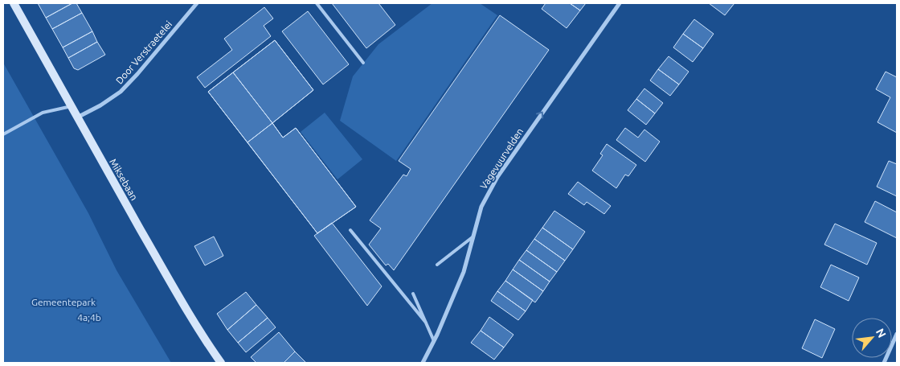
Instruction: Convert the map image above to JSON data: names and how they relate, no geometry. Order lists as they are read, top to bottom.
{
  "streets": {
    "main road": ["Miksebaan"],
    "street": ["Door Verstraetelei", "Vagevuurvelden"]
  },
  "crossings": [
    ["Door Verstraetelei", "Miksebaan"]
  ],
  "one_way": ["Vagevuurvelden"],
  "parks": ["Gemeentepark", "4a;4b"],
  "north": "top right"
}
